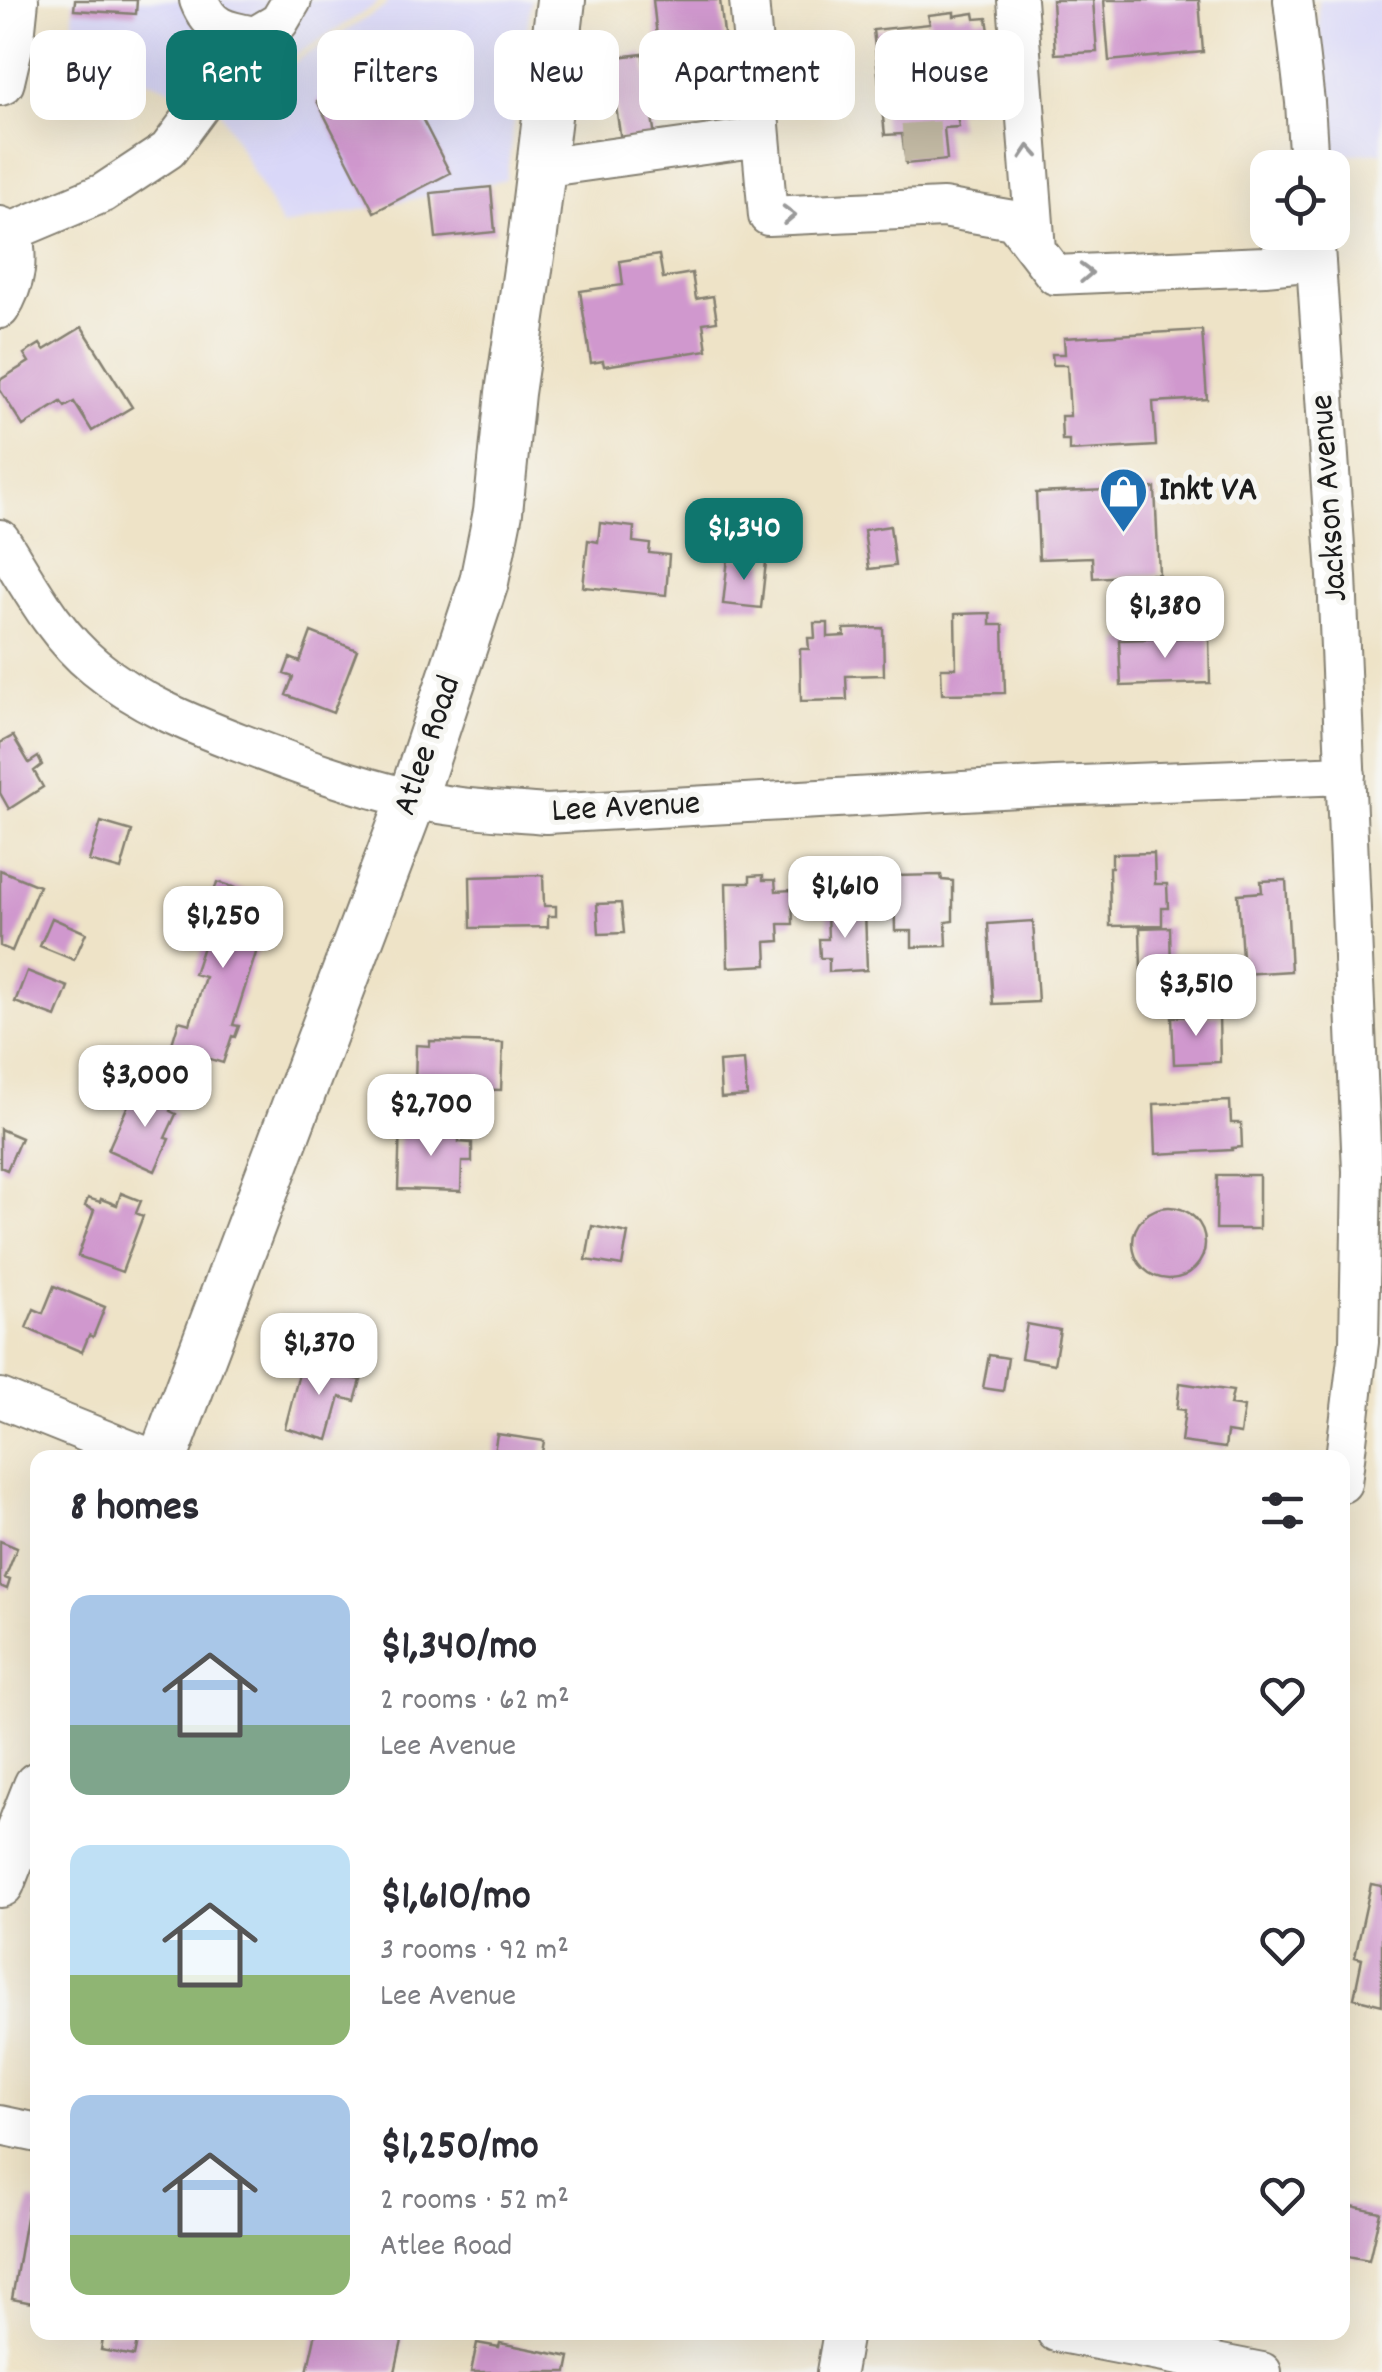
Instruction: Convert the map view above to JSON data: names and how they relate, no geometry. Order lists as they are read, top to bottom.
{
  "streets": {
    "main road": ["Atlee Road"],
    "street": ["Jackson Avenue", "Lee Avenue"]
  },
  "crossings": [
    ["Jackson Avenue", "Lee Avenue"],
    ["Atlee Road", "Lee Avenue"]
  ],
  "places": {
    "shop": ["Inkt VA"]
  },
  "page": {
    "chip": [
      "Buy",
      "Rent",
      "Filters",
      "New",
      "Apartment",
      "House"
    ],
    "price": [
      "$1,340",
      "$1,380",
      "$1,610",
      "$1,250",
      "$3,510",
      "$3,000",
      "$2,700",
      "$1,370"
    ],
    "heading": "8 homes",
    "list": [
      {
        "name": "$1,340/mo",
        "note": "2 rooms · 62 m² · Lee Avenue"
      },
      {
        "name": "$1,610/mo",
        "note": "3 rooms · 92 m² · Lee Avenue"
      },
      {
        "name": "$1,250/mo",
        "note": "2 rooms · 52 m² · Atlee Road"
      }
    ]
  }
}
